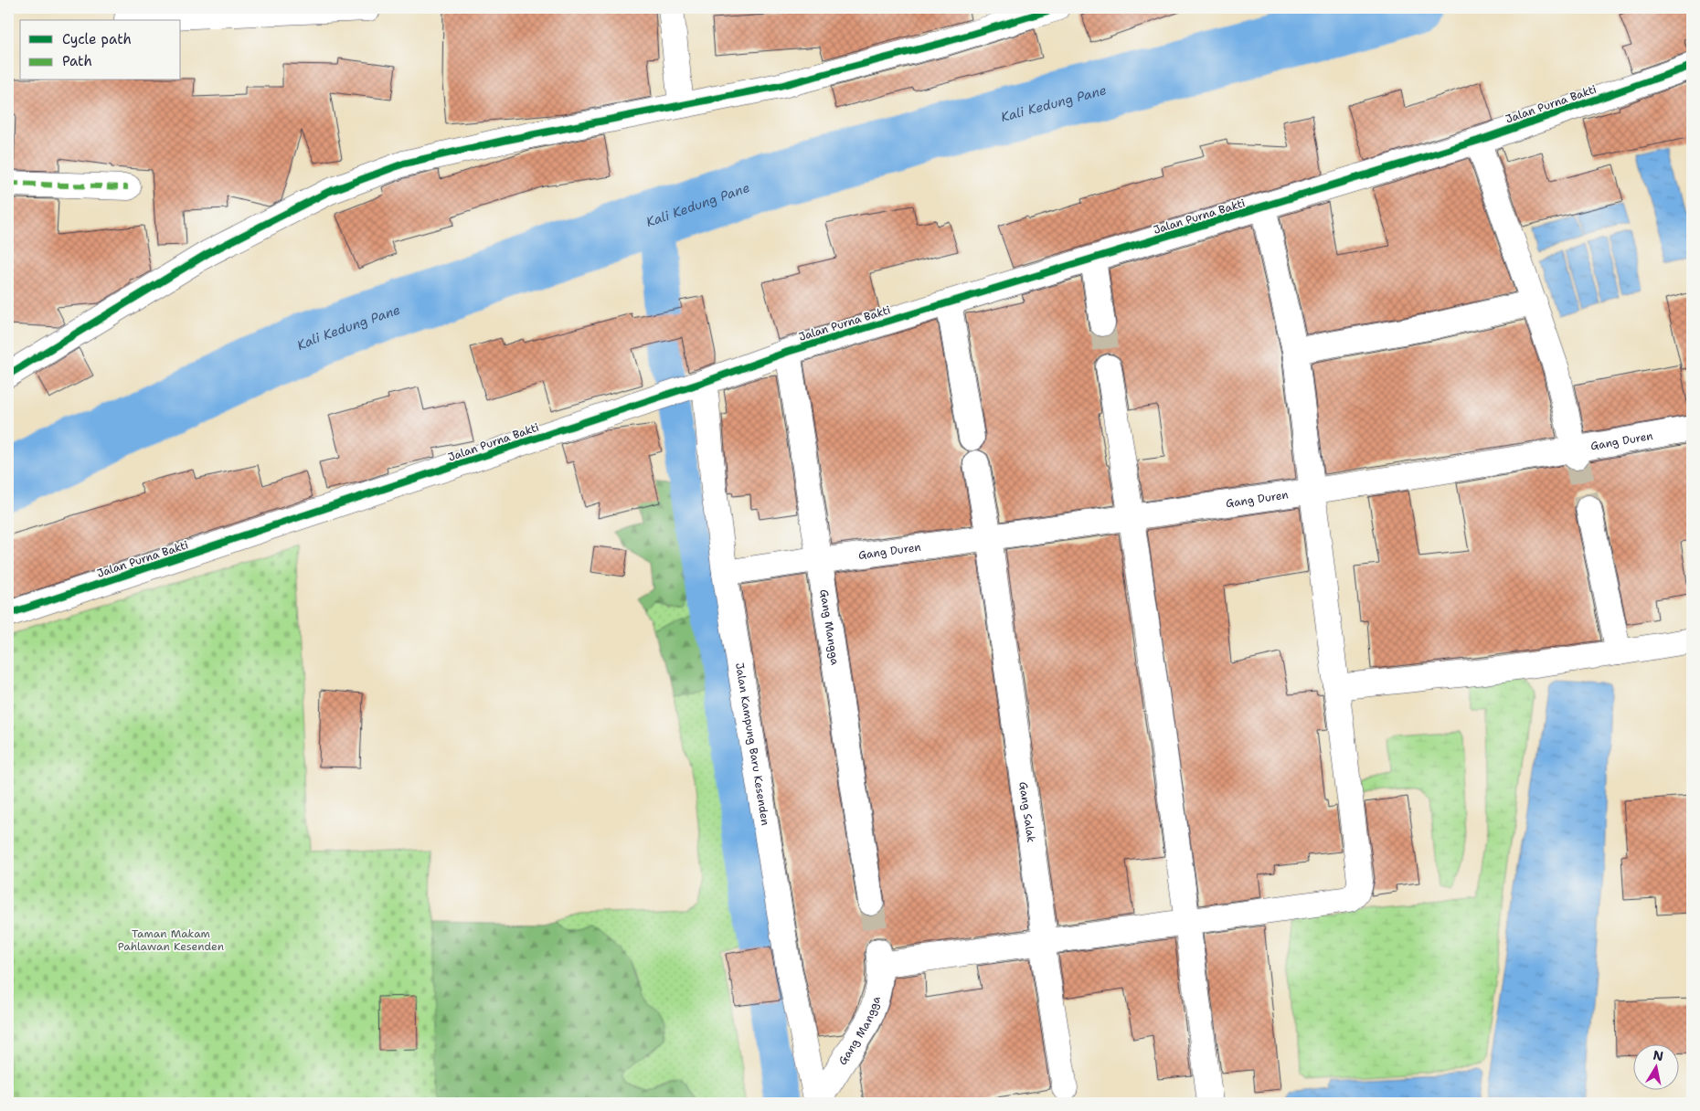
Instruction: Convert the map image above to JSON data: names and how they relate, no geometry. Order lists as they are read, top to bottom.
{
  "streets": {
    "street": [
      "Jalan Purna Bakti",
      "Gang Duren",
      "Gang Mangga",
      "Jalan Kampung Baru Kesenden",
      "Gang Salak"
    ]
  },
  "crossings": [
    ["Jalan Purna Bakti", "Gang Mangga"],
    ["Jalan Purna Bakti", "Jalan Kampung Baru Kesenden"],
    ["Gang Duren", "Gang Mangga"],
    ["Gang Duren", "Jalan Kampung Baru Kesenden"],
    ["Gang Duren", "Gang Salak"],
    ["Gang Mangga", "Jalan Kampung Baru Kesenden"],
    ["Gang Mangga", "Gang Salak"]
  ],
  "water": ["Kali Kedung Pane"],
  "parks": ["Taman Makam Pahlawan Kesenden"],
  "legend": ["Cycle path", "Path"],
  "north": "top"
}
